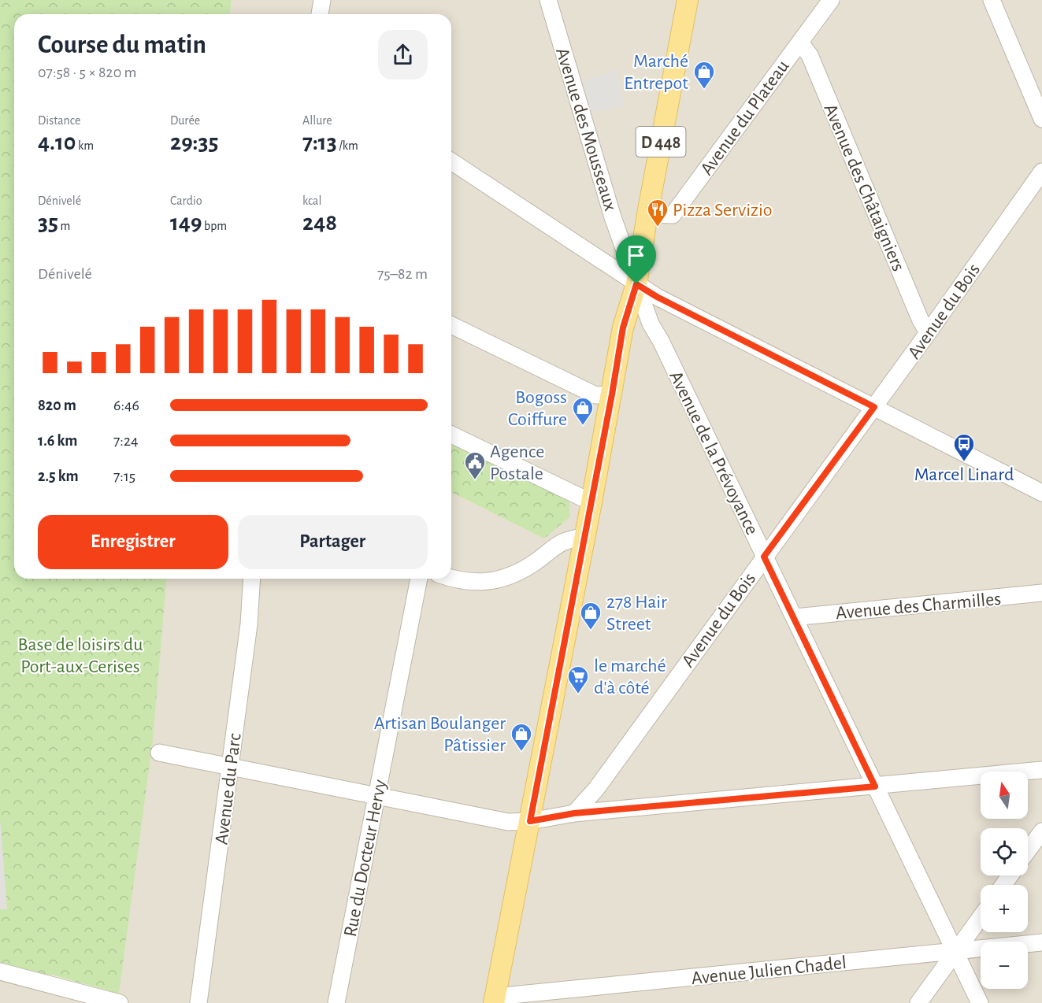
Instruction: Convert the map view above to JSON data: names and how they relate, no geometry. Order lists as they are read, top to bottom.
{
  "streets": {
    "main road": ["D 448"],
    "street": [
      "Avenue du Plateau",
      "Avenue des Mousseaux",
      "Avenue des Châtaigniers",
      "Avenue du Bois",
      "Avenue de la Prévoyance",
      "Avenue des Charmilles",
      "Avenue du Parc",
      "Rue du Docteur Hervy",
      "Avenue Julien Chadel"
    ]
  },
  "crossings": [
    ["Avenue du Plateau", "D 448"],
    ["Avenue du Plateau", "Avenue des Châtaigniers"],
    ["Avenue des Mousseaux", "D 448"],
    ["Avenue des Mousseaux", "Avenue de la Prévoyance"],
    ["D 448", "Avenue de la Prévoyance"],
    ["D 448", "Avenue Julien Chadel"],
    ["Avenue des Châtaigniers", "Avenue du Bois"],
    ["Avenue du Bois", "Avenue de la Prévoyance"],
    ["Avenue de la Prévoyance", "Avenue des Charmilles"],
    ["Avenue de la Prévoyance", "Avenue Julien Chadel"]
  ],
  "parks": ["Base de loisirs du Port-aux-Cerises"],
  "places": {
    "shop": [
      "Marché Entrepot",
      "Bogoss Coiffure",
      "278 Hair Street",
      "Artisan Boulanger Pâtissier"
    ],
    "restaurant": ["Pizza Servizio"],
    "bus stop": ["Marcel Linard"],
    "public building": ["Agence Postale"],
    "supermarket": ["le marché d'à côté"]
  },
  "north": "top",
  "page": {
    "heading": ["Course du matin", "07:58 · 5 × 820 m"],
    "stats": [
      ["Distance", "4.10 km"],
      ["Durée", "29:35"],
      ["Allure", "7:13 /km"],
      ["Dénivelé", "35 m"],
      ["Cardio", "149 bpm"],
      ["kcal", "248"]
    ],
    "chart": ["Dénivelé", "75–82 m"],
    "list": [
      {
        "name": "820 m",
        "note": "6:46"
      },
      {
        "name": "1.6 km",
        "note": "7:24"
      },
      {
        "name": "2.5 km",
        "note": "7:15"
      }
    ],
    "buttons": ["Enregistrer", "Partager"],
    "map_buttons": ["+", "−"]
  }
}
